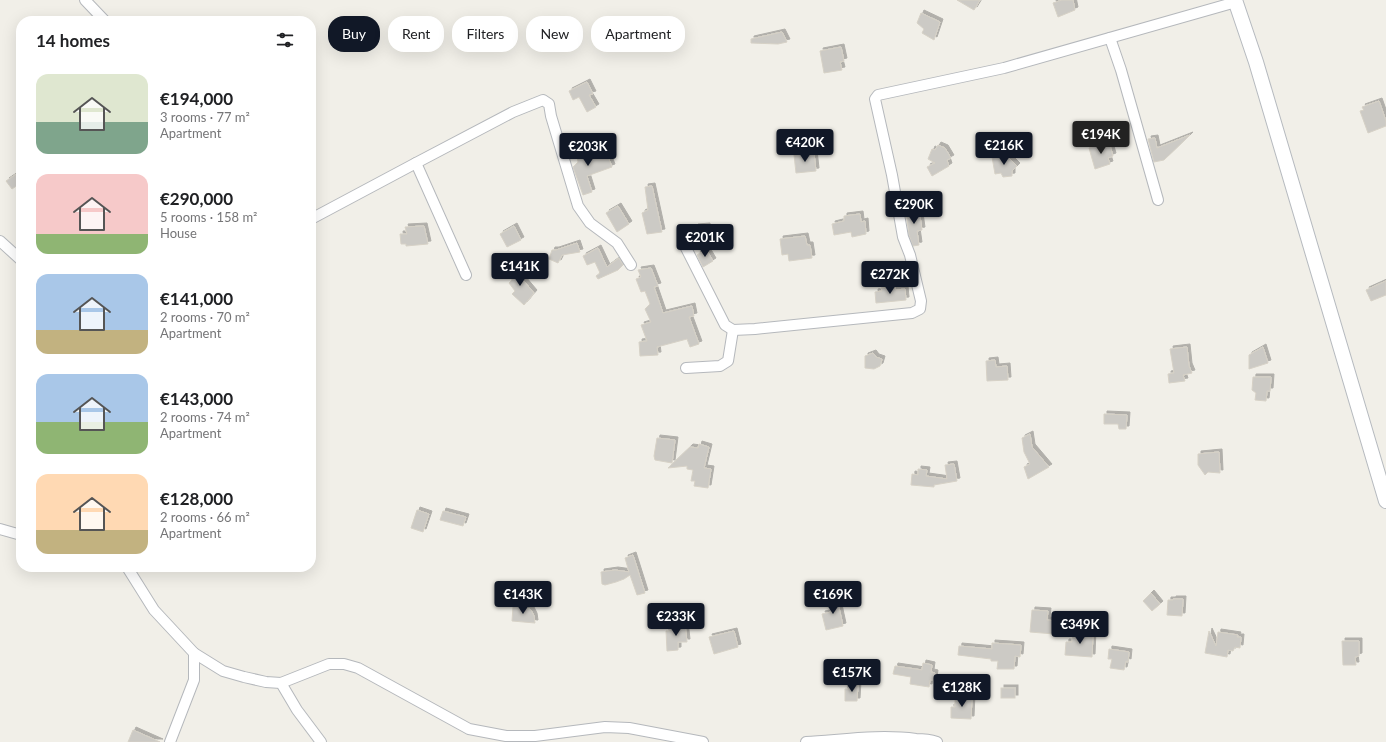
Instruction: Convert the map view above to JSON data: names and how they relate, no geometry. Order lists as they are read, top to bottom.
{
  "page": {
    "chip": [
      "Buy",
      "Rent",
      "Filters",
      "New",
      "Apartment"
    ],
    "heading": "14 homes",
    "list": [
      {
        "name": "€194,000",
        "note": "3 rooms · 77 m² · Apartment"
      },
      {
        "name": "€290,000",
        "note": "5 rooms · 158 m² · House"
      },
      {
        "name": "€141,000",
        "note": "2 rooms · 70 m² · Apartment"
      },
      {
        "name": "€143,000",
        "note": "2 rooms · 74 m² · Apartment"
      },
      {
        "name": "€128,000",
        "note": "2 rooms · 66 m² · Apartment"
      }
    ],
    "price": [
      "€194K",
      "€420K",
      "€216K",
      "€203K",
      "€290K",
      "€201K",
      "€141K",
      "€272K",
      "€143K",
      "€169K",
      "€233K",
      "€349K",
      "€157K",
      "€128K"
    ]
  }
}
